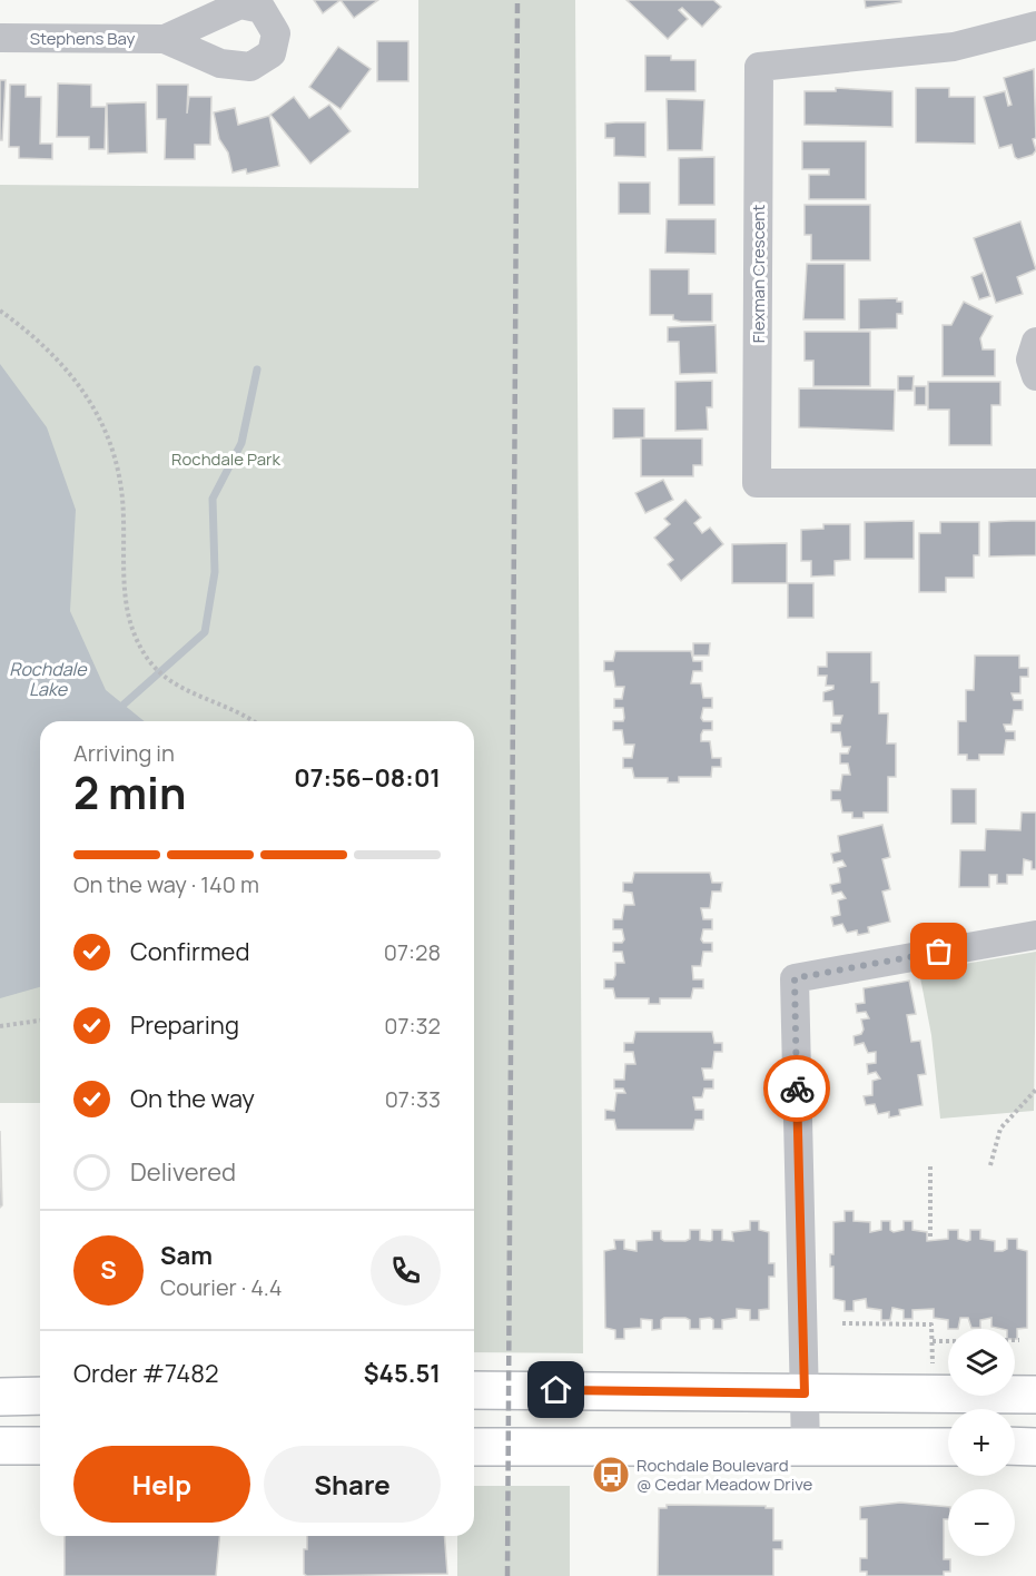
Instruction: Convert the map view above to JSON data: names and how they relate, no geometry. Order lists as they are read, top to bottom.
{
  "streets": {
    "street": ["Stephens Bay", "Flexman Crescent"]
  },
  "water": ["Rochdale Lake"],
  "parks": ["Rochdale Park"],
  "places": {
    "bus stop": ["Rochdale Boulevard @ Cedar Meadow Drive"]
  },
  "page": {
    "heading": ["2 min", "Arriving in", "07:56–08:01"],
    "panel": [
      "Sam",
      "Courier · 4.4",
      "Order #7482",
      "$45.51"
    ],
    "bar": "On the way · 140 m",
    "list": [
      ["Confirmed", "07:28"],
      ["Preparing", "07:32"],
      ["On the way", "07:33"],
      "Delivered"
    ],
    "round": "S",
    "map_buttons": ["+", "−"],
    "buttons": ["Help", "Share"]
  }
}
